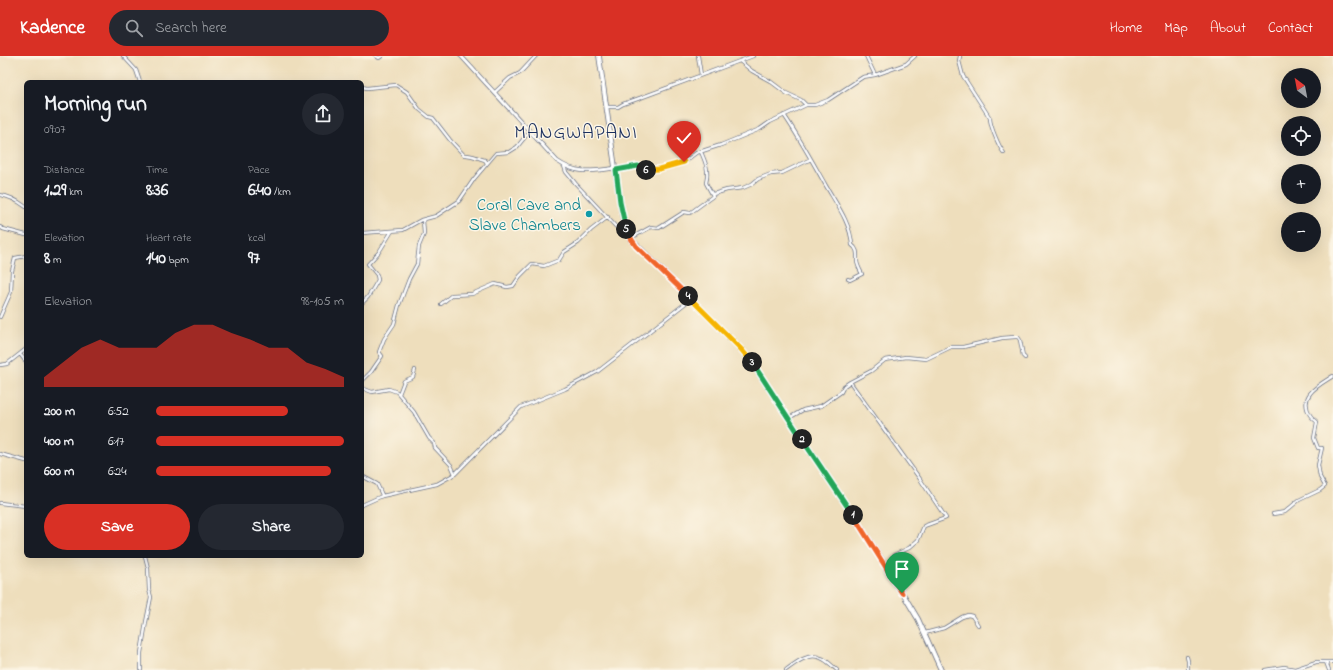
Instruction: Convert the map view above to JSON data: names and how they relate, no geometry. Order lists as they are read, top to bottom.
{
  "districts": ["MANGWAPANI"],
  "places": ["Coral Cave and Slave Chambers"],
  "north": "top left",
  "page": {
    "header": "Kadence",
    "search": "Search here",
    "nav": [
      "Home",
      "Map",
      "About",
      "Contact"
    ],
    "map_buttons": ["+", "−"],
    "heading": ["Morning run", "09:07"],
    "stats": [
      ["Distance", "1.29 km"],
      ["Time", "8:36"],
      ["Pace", "6:40 /km"],
      ["Elevation", "8 m"],
      ["Heart rate", "140 bpm"],
      ["kcal", "97"]
    ],
    "pins": [
      "6",
      "5",
      "4",
      "3",
      "2",
      "1"
    ],
    "chart": ["Elevation", "98–105 m"],
    "list": [
      {
        "name": "200 m",
        "note": "6:52"
      },
      {
        "name": "400 m",
        "note": "6:17"
      },
      {
        "name": "600 m",
        "note": "6:24"
      }
    ],
    "buttons": ["Save", "Share"]
  }
}
